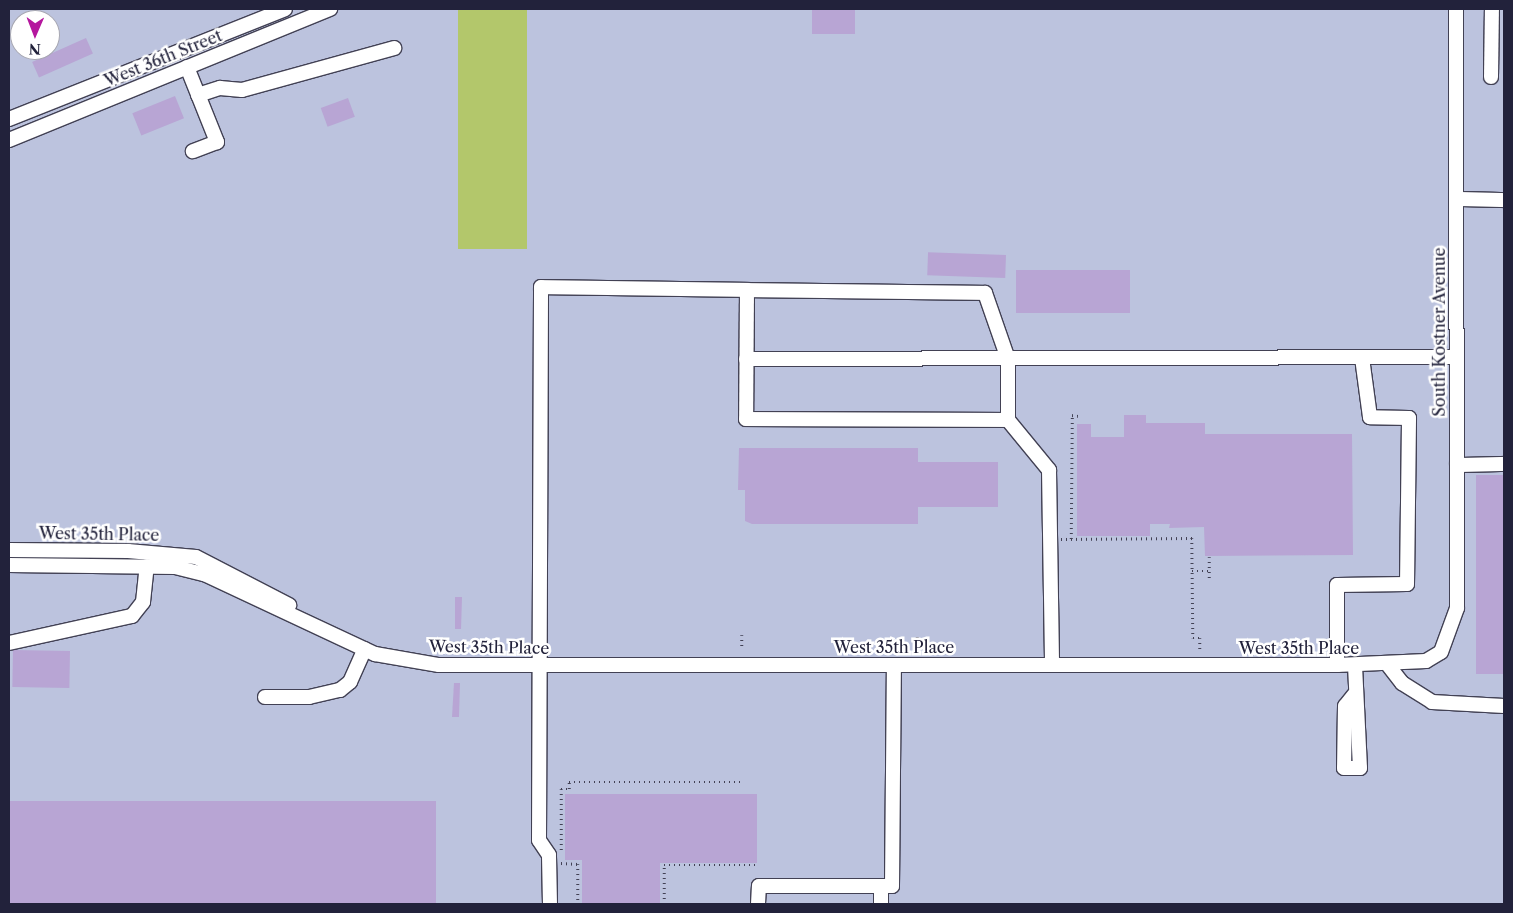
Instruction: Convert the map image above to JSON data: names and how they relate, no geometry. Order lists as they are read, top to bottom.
{
  "streets": {
    "street": ["West 36th Street", "South Kostner Avenue", "West 35th Place"]
  },
  "crossings": [
    ["South Kostner Avenue", "West 35th Place"]
  ],
  "north": "bottom"
}
